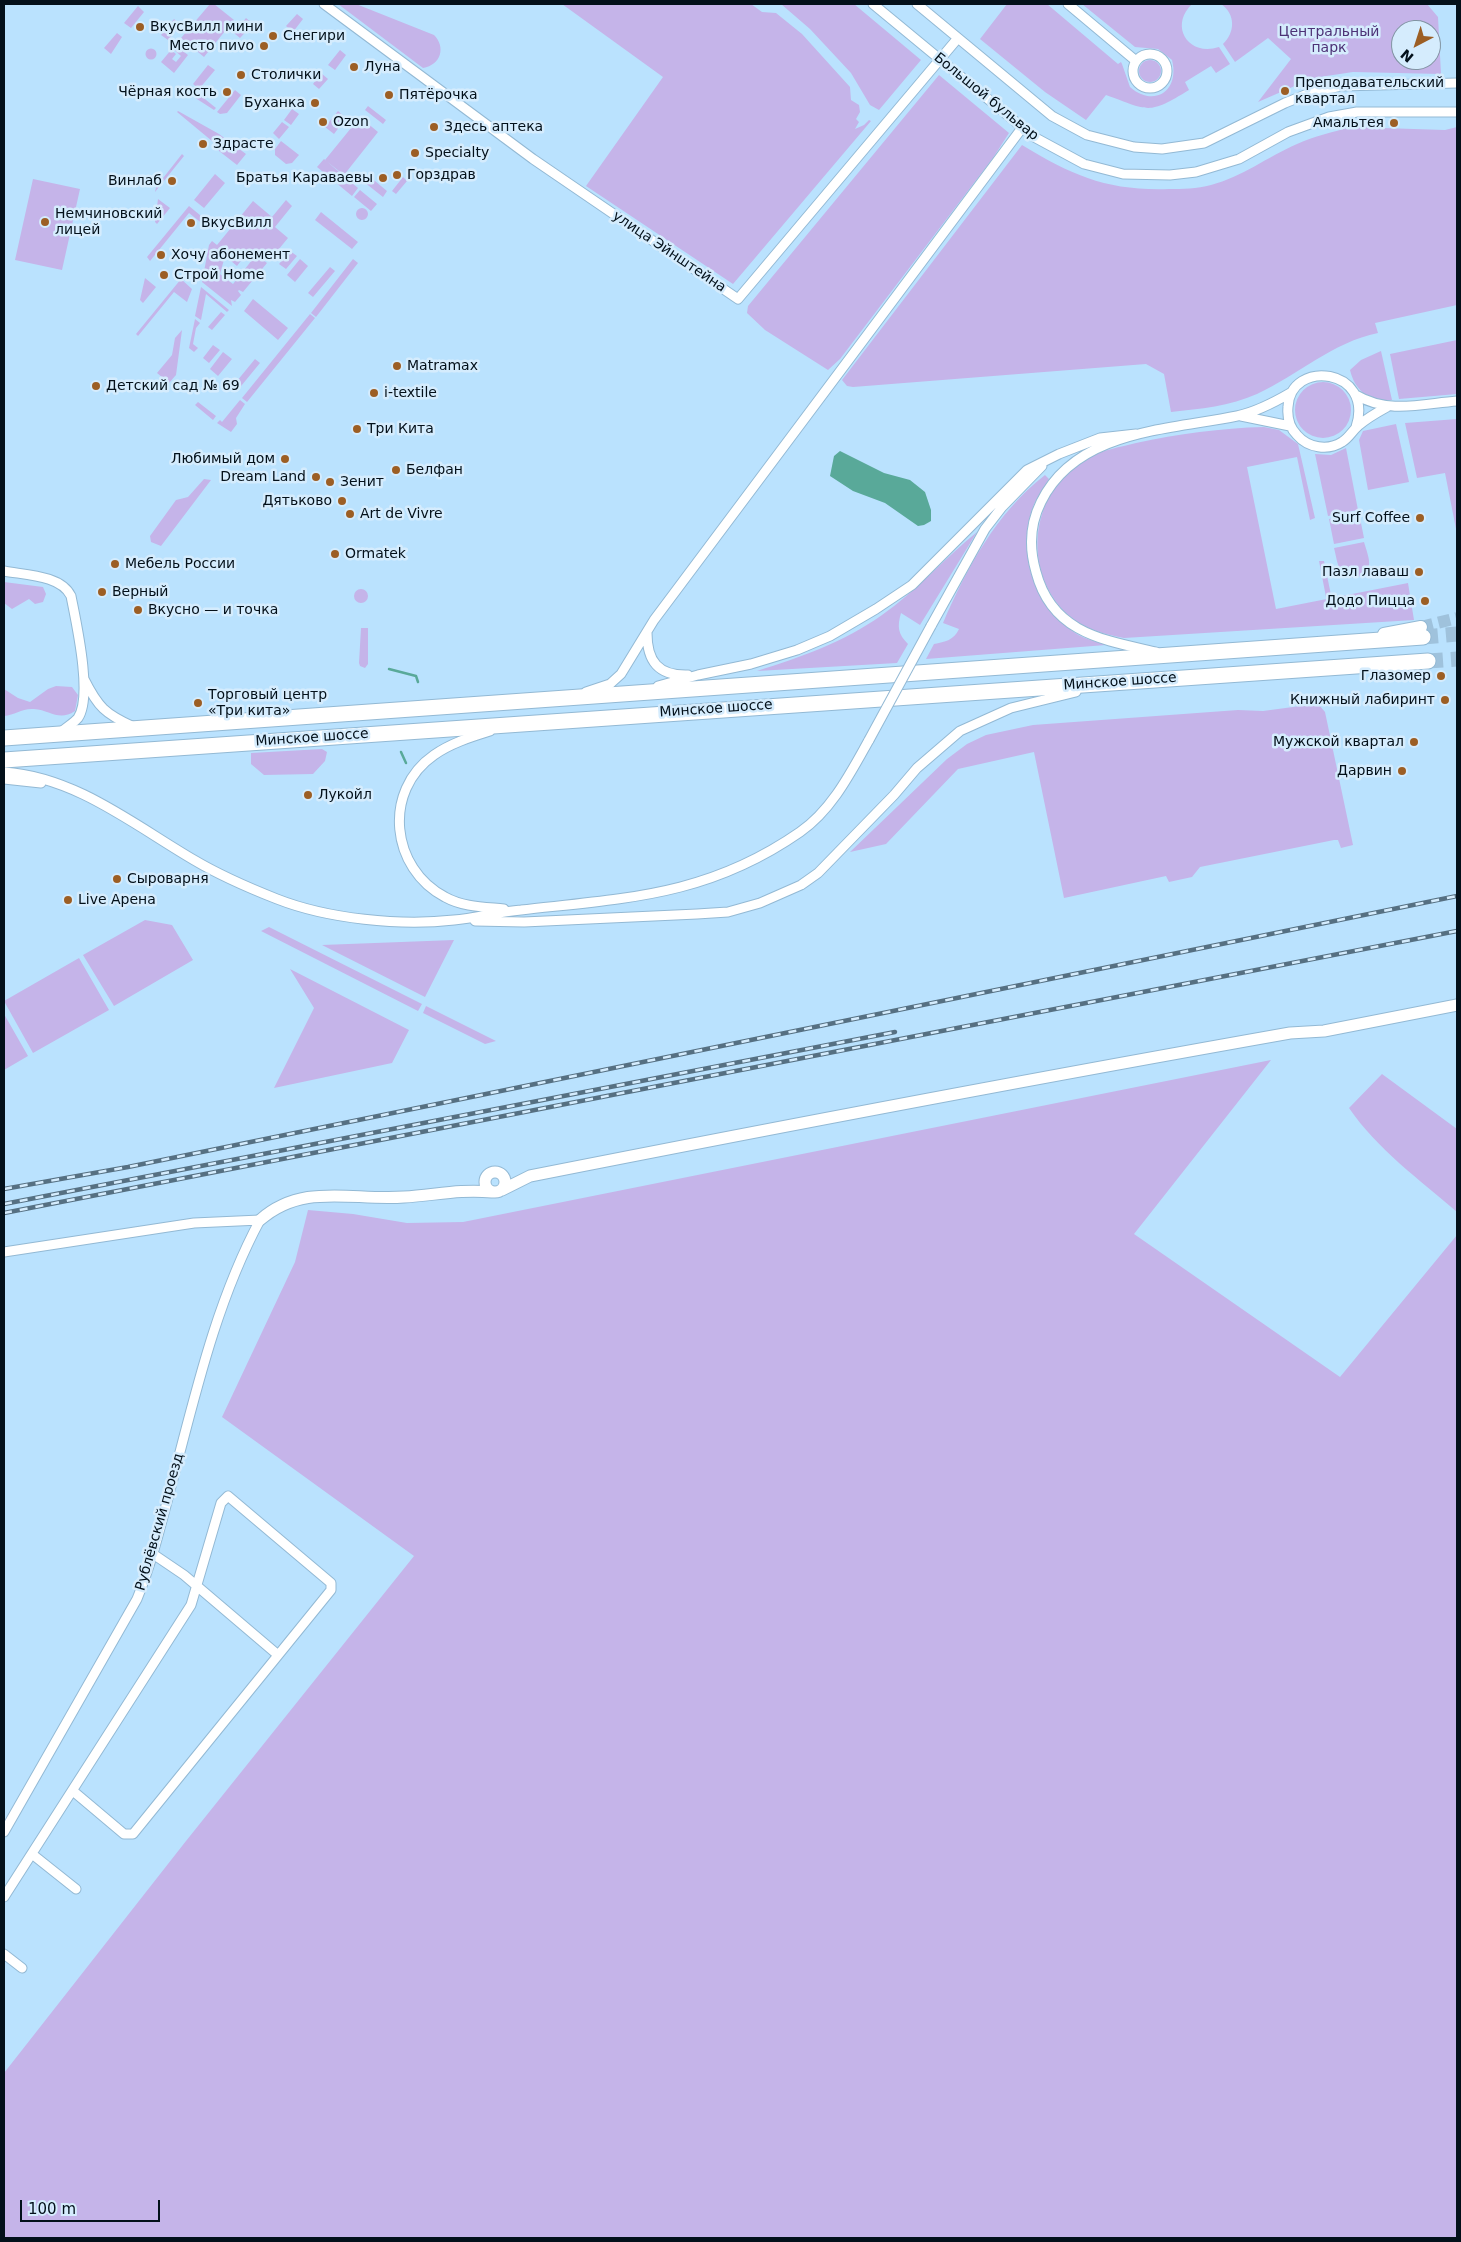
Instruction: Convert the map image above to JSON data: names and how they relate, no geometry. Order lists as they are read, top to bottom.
{
  "streets": {
    "highway": ["Минское шоссе"],
    "street": ["Большой бульвар", "улица Эйнштейна", "Рублёвский проезд"]
  },
  "crossings": [
    ["Большой бульвар", "улица Эйнштейна"]
  ],
  "parks": ["Центральный парк"],
  "places": [
    "ВкусВилл мини",
    "Снегири",
    "Место пиvo",
    "Луна",
    "Столички",
    "Преподавательский квартал",
    "Чёрная кость",
    "Пятёрочка",
    "Буханка",
    "Ozon",
    "Амальтея",
    "Здесь аптека",
    "Здрасте",
    "Specialty",
    "Горздрав",
    "Братья Караваевы",
    "Винлаб",
    "Немчиновский лицей",
    "ВкусВилл",
    "Хочу абонемент",
    "Строй Home",
    "Matramax",
    "Детский сад № 69",
    "i-textile",
    "Три Кита",
    "Любимый дом",
    "Белфан",
    "Dream Land",
    "Зенит",
    "Дятьково",
    "Art de Vivre",
    "Surf Coffee",
    "Ormatek",
    "Мебель России",
    "Пазл лаваш",
    "Верный",
    "Додо Пицца",
    "Вкусно — и точка",
    "Глазомер",
    "Книжный лабиринт",
    "Торговый центр «Три кита»",
    "Мужской квартал",
    "Дарвин",
    "Лукойл",
    "Сыроварня",
    "Live Арена"
  ],
  "scale_bar": "100 m",
  "north": "bottom left"
}
